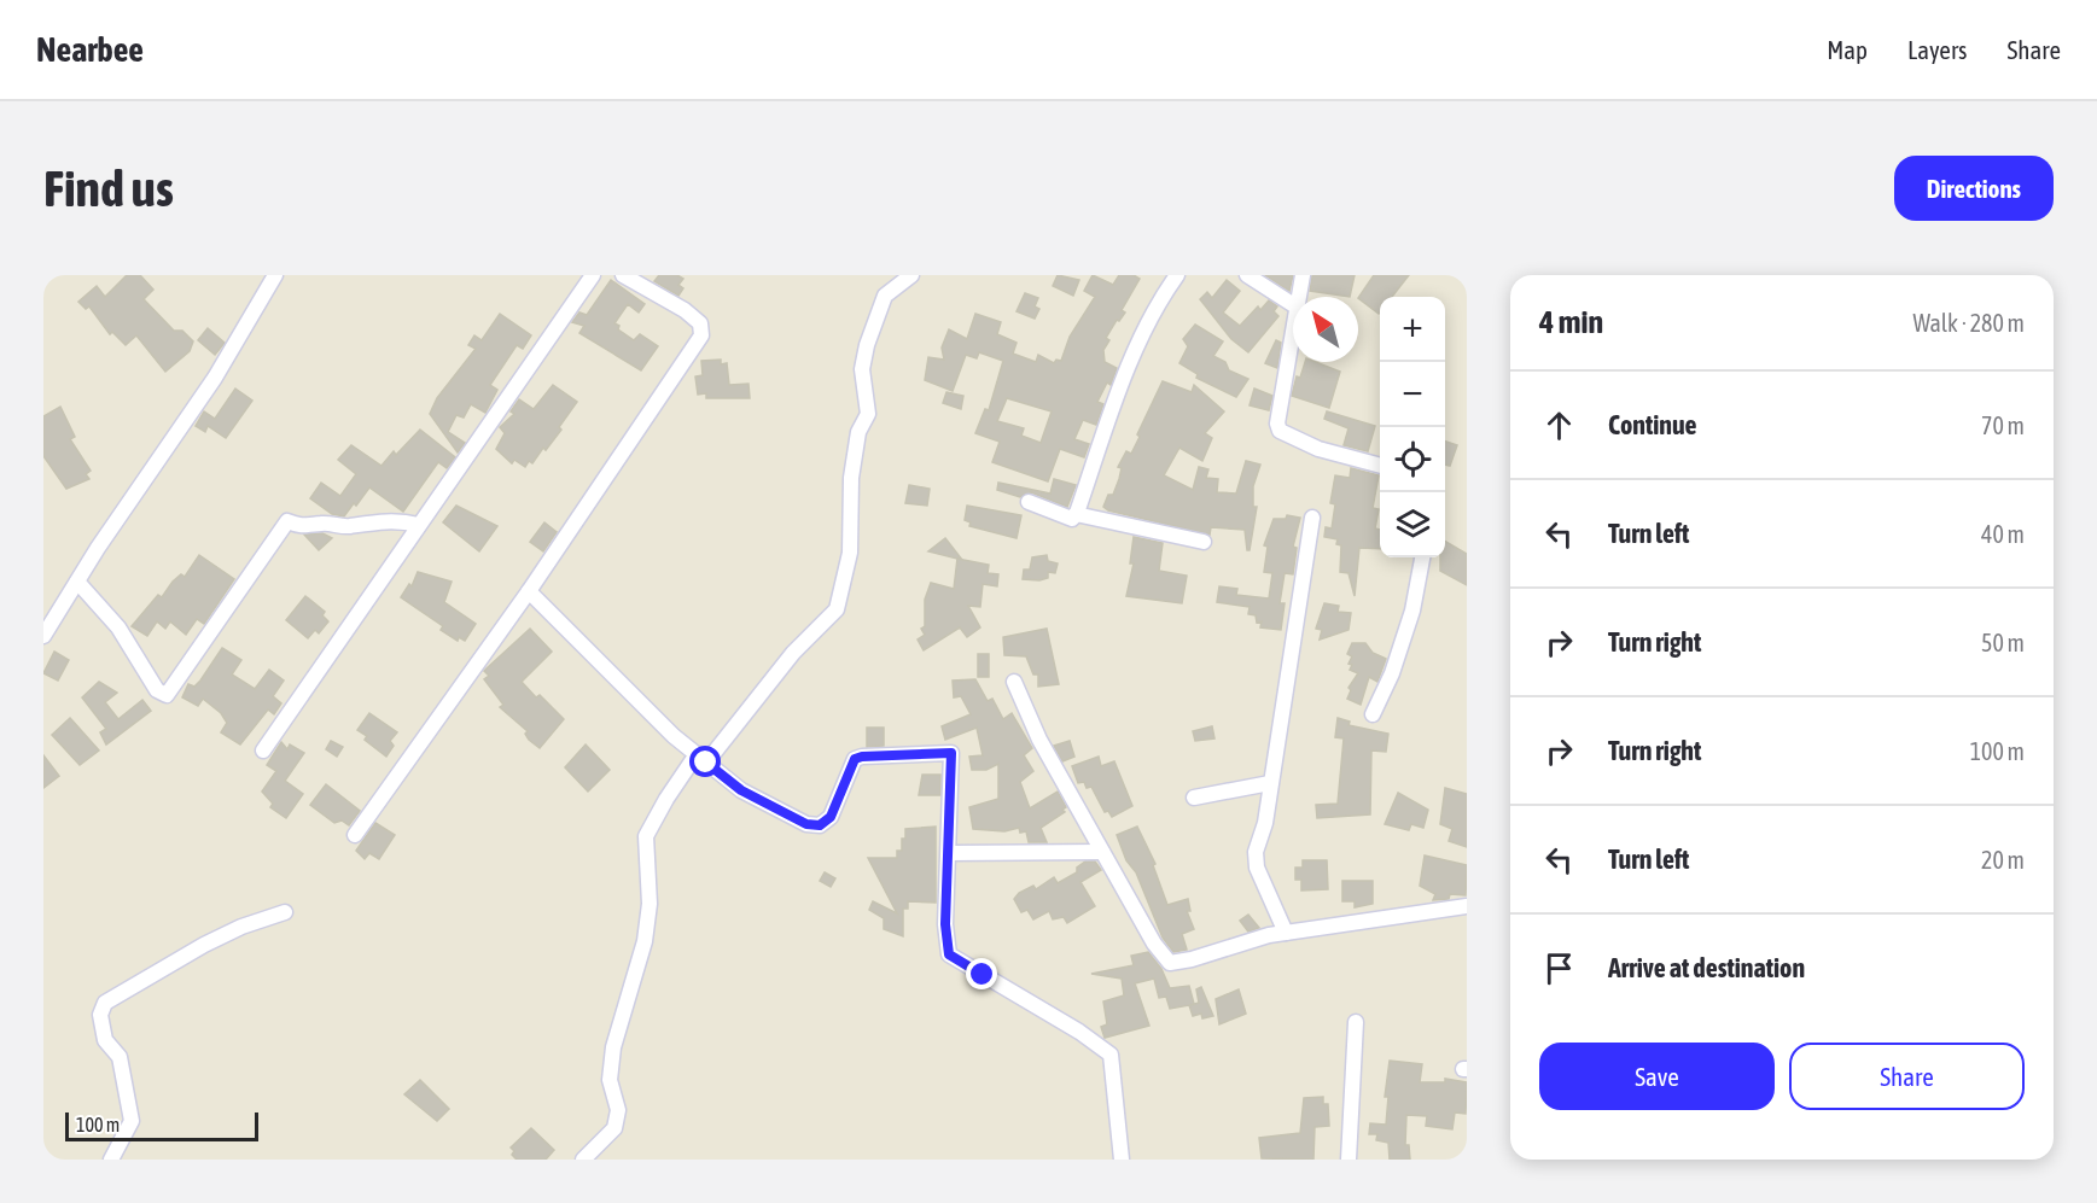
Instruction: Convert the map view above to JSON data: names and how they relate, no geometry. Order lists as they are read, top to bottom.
{
  "scale_bar": "100 m",
  "north": "top left",
  "page": {
    "header": "Nearbee",
    "nav": ["Map", "Layers", "Share"],
    "buttons": [
      "Directions",
      ["Save", "Share"]
    ],
    "title": "Find us",
    "heading": ["4 min", "Walk · 280 m"],
    "map_buttons": ["+", "−"],
    "list": [
      ["Continue", "70 m"],
      ["Turn left", "40 m"],
      ["Turn right", "50 m"],
      ["Turn right", "100 m"],
      ["Turn left", "20 m"],
      "Arrive at destination"
    ],
    "scale": "100 m"
  }
}
